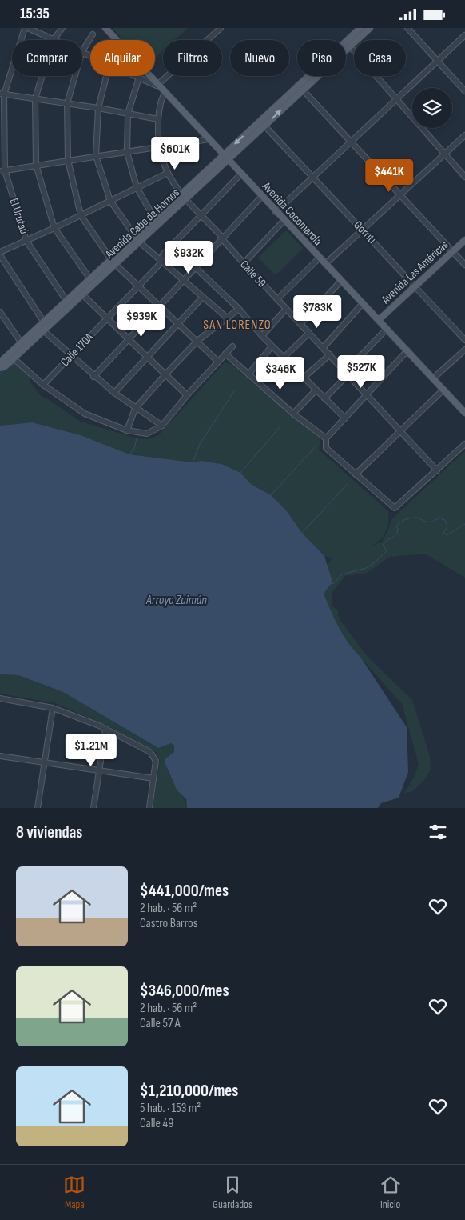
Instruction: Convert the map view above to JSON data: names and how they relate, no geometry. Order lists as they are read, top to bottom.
{
  "streets": {
    "main road": ["Avenida Cocomarola", "Avenida Cabo de Hornos", "Avenida Las Américas"],
    "street": [
      "El Urutaú",
      "Gorriti",
      "Calle 59",
      "Calle 170A"
    ]
  },
  "crossings": [
    ["Avenida Cocomarola", "Avenida Cabo de Hornos"],
    ["Avenida Cocomarola", "Avenida Las Américas"],
    ["Avenida Cocomarola", "Calle 170A"],
    ["El Urutaú", "Avenida Cabo de Hornos"],
    ["Avenida Cabo de Hornos", "Gorriti"],
    ["Avenida Cabo de Hornos", "Calle 59"],
    ["Gorriti", "Avenida Las Américas"],
    ["Calle 59", "Calle 170A"]
  ],
  "districts": ["SAN LORENZO"],
  "water": ["Arroyo Zaimán"],
  "page": {
    "status": "15:35",
    "chip": [
      "Comprar",
      "Alquilar",
      "Filtros",
      "Nuevo",
      "Piso",
      "Casa"
    ],
    "price": [
      "$601K",
      "$441K",
      "$932K",
      "$783K",
      "$939K",
      "$527K",
      "$346K",
      "$1.21M"
    ],
    "heading": "8 viviendas",
    "list": [
      {
        "name": "$441,000/mes",
        "note": "2 hab. · 56 m² · Castro Barros"
      },
      {
        "name": "$346,000/mes",
        "note": "2 hab. · 56 m² · Calle 57 A"
      },
      {
        "name": "$1,210,000/mes",
        "note": "5 hab. · 153 m² · Calle 49"
      }
    ],
    "tabs": ["Mapa", "Guardados", "Inicio"]
  }
}
